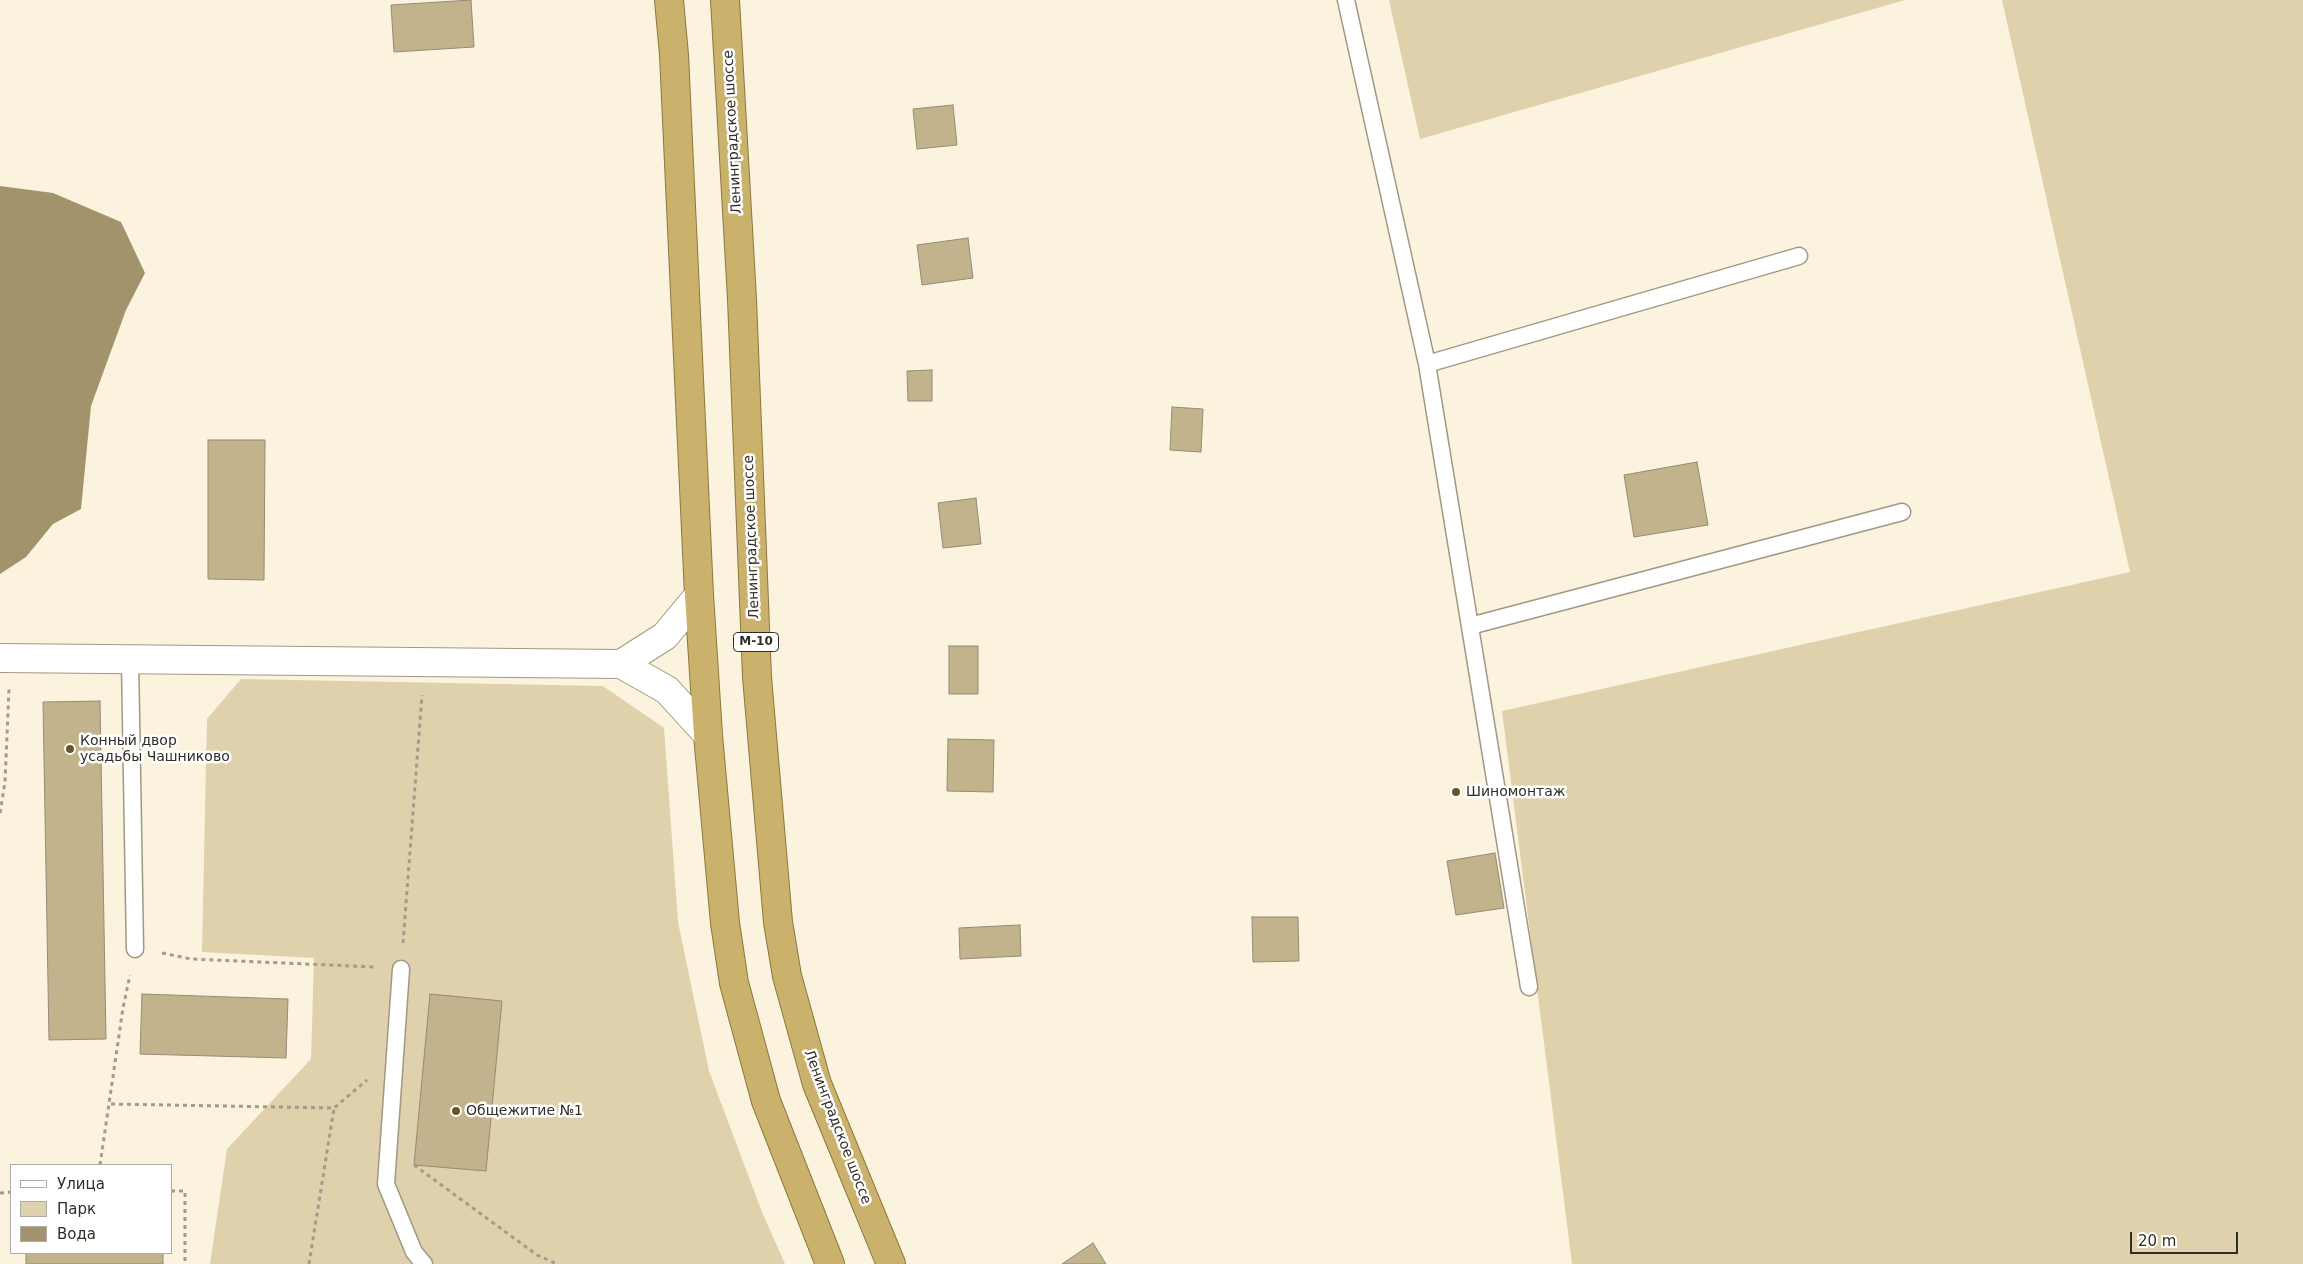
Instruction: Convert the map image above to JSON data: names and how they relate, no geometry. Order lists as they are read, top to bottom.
{
  "streets": {
    "highway": ["Ленинградское шоссе", "М-10"]
  },
  "places": ["Конный двор усадьбы Чашниково", "Шиномонтаж", "Общежитие №1"],
  "legend": ["Улица", "Парк", "Вода"],
  "scale_bar": "20 m"
}
